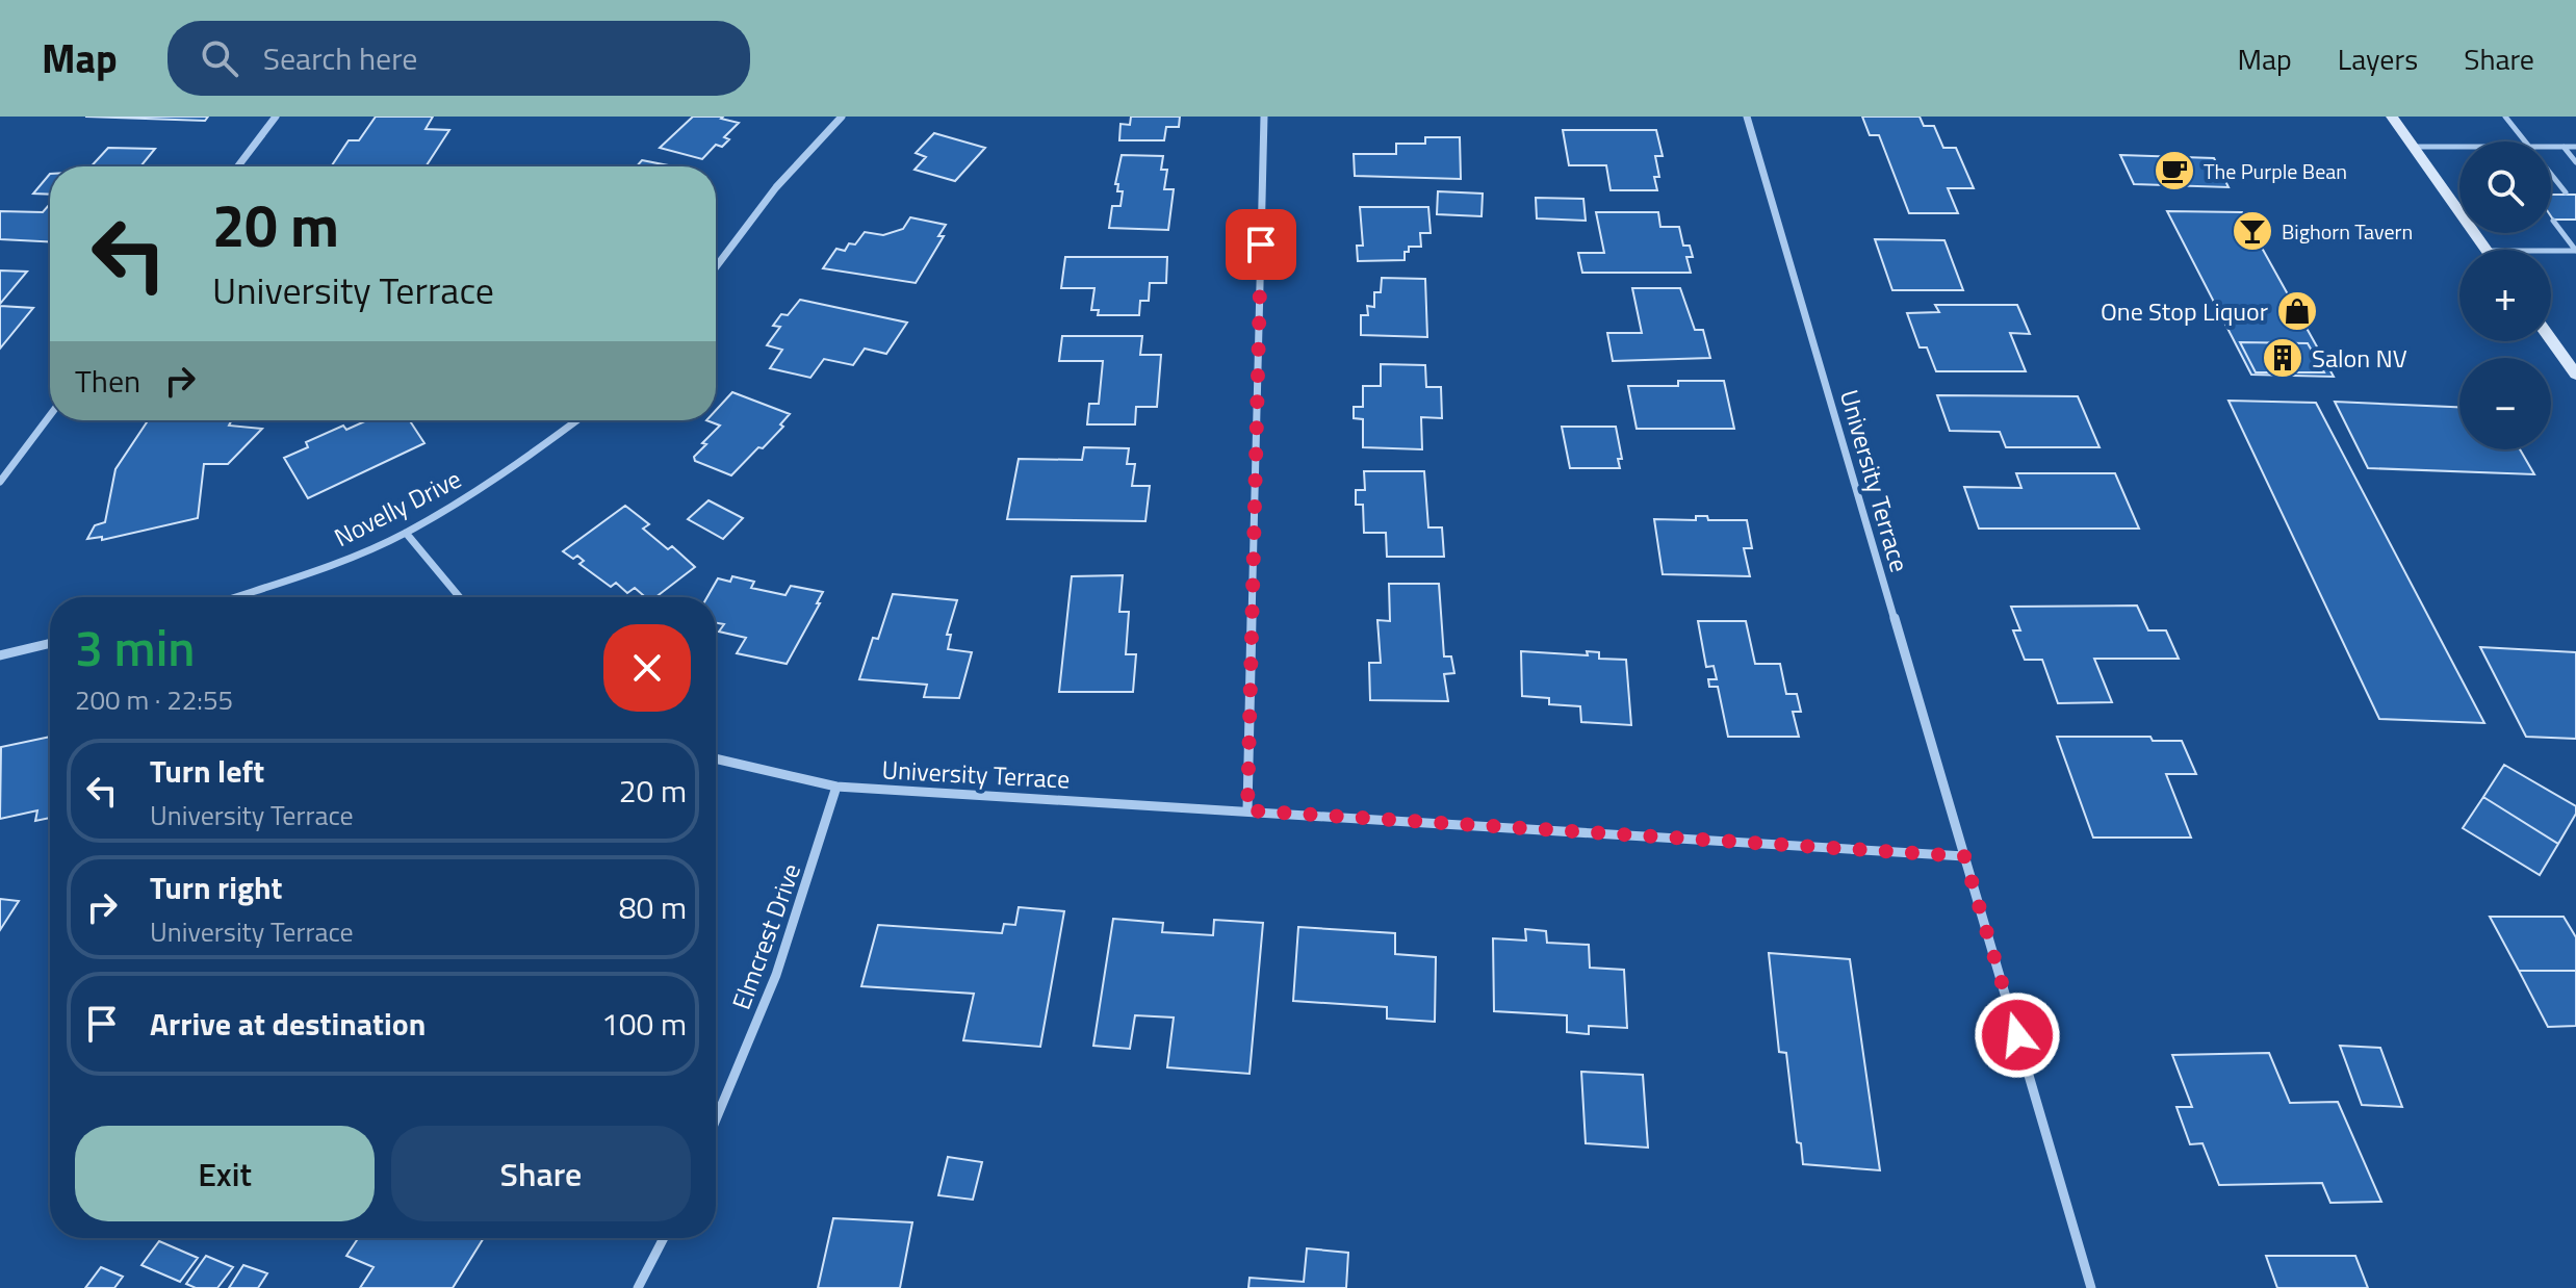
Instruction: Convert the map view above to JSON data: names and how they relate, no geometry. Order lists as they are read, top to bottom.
{
  "streets": {
    "street": ["University Terrace", "Novelly Drive", "Elmcrest Drive"]
  },
  "crossings": [
    ["University Terrace", "Elmcrest Drive"]
  ],
  "places": {
    "cafe": ["The Purple Bean"],
    "bar": ["Bighorn Tavern"],
    "shop": ["One Stop Liquor"],
    "building": ["Salon NV"]
  },
  "page": {
    "header": "Map",
    "search": "Search here",
    "nav": ["Map", "Layers", "Share"],
    "map_buttons": ["+", "−"],
    "turn": ["20 m", "University Terrace"],
    "then": "Then",
    "heading": ["3 min", "200 m · 22:55"],
    "list": [
      {
        "name": "Turn left",
        "note": "University Terrace",
        "value": "20 m"
      },
      {
        "name": "Turn right",
        "note": "University Terrace",
        "value": "80 m"
      },
      {
        "name": "Arrive at destination",
        "value": "100 m"
      }
    ],
    "buttons": ["Exit", "Share"]
  }
}
